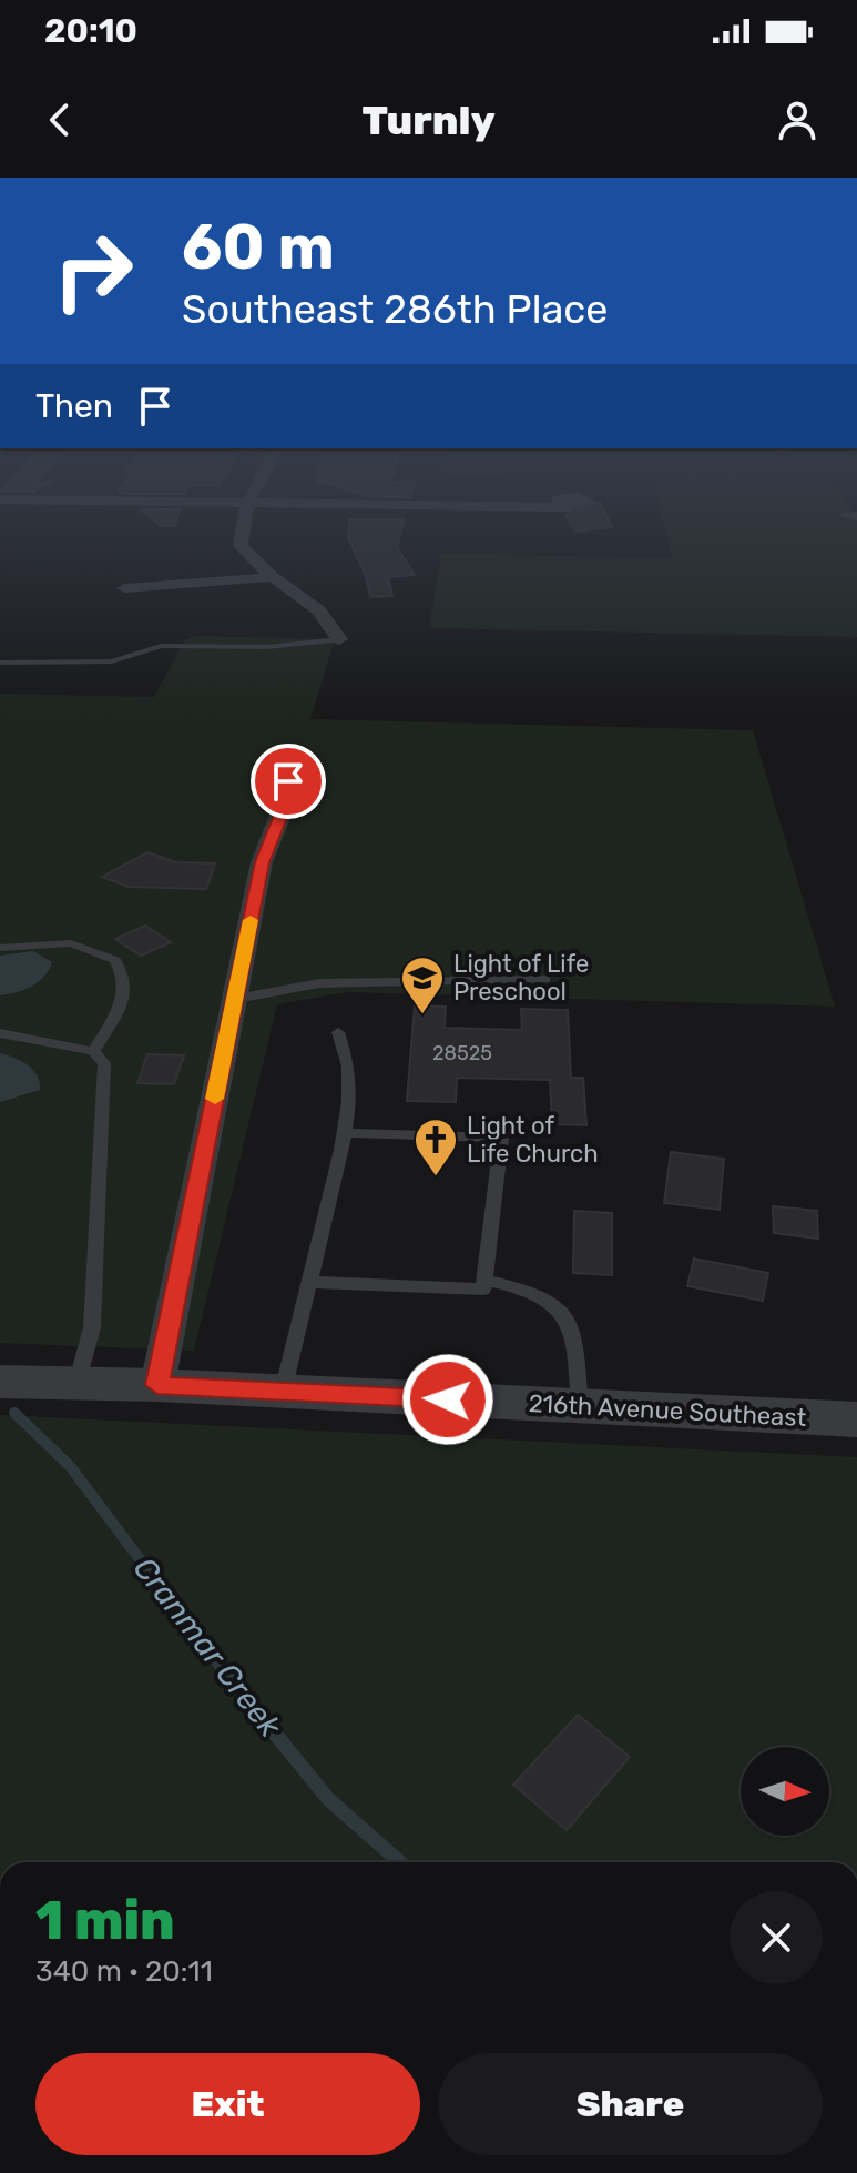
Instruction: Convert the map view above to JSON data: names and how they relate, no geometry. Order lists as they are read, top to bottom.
{
  "streets": {
    "street": ["216th Avenue Southeast"]
  },
  "water": ["Cranmar Creek"],
  "places": {
    "school or university": ["Light of Life Preschool"],
    "church": ["Light of Life Church"]
  },
  "house_numbers": ["28525"],
  "north": "right",
  "page": {
    "status": "20:10",
    "header": "Turnly",
    "turn": ["60 m", "Southeast 286th Place"],
    "then": "Then",
    "heading": ["1 min", "340 m · 20:11"],
    "buttons": ["Exit", "Share"]
  }
}
